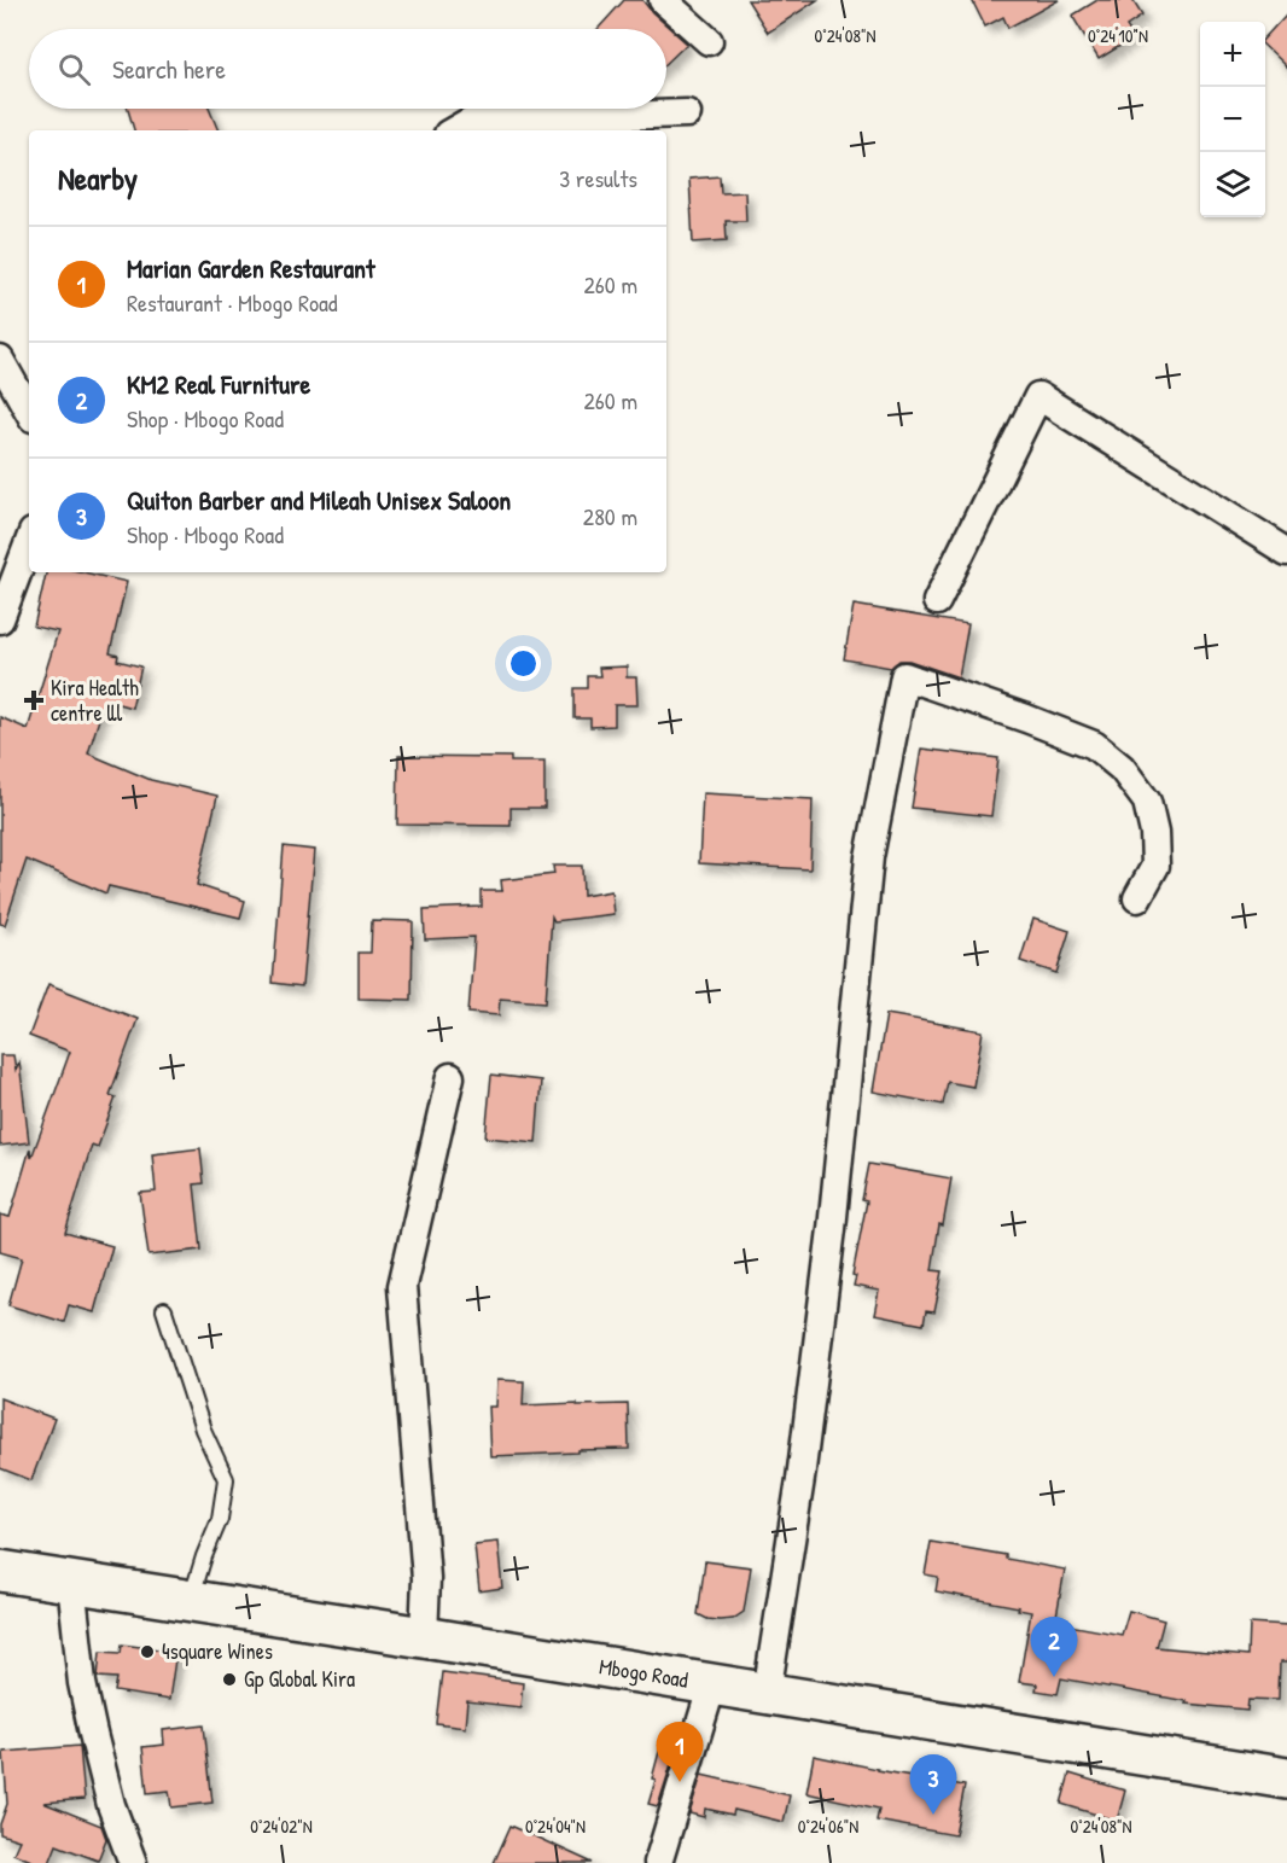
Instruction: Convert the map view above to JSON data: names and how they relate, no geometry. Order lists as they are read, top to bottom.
{
  "streets": {
    "main road": ["Mbogo Road"]
  },
  "places": {
    "health": ["Kira Health centre lll"],
    "other": ["4square Wines", "Gp Global Kira"]
  },
  "page": {
    "map_buttons": ["+", "−"],
    "search": "Search here",
    "heading": ["Nearby", "3 results"],
    "list": [
      {
        "mark": "1",
        "name": "Marian Garden Restaurant",
        "note": "Restaurant · Mbogo Road",
        "value": "260 m"
      },
      {
        "mark": "2",
        "name": "KM2 Real Furniture",
        "note": "Shop · Mbogo Road",
        "value": "260 m"
      },
      {
        "mark": "3",
        "name": "Quiton Barber and Mileah Unisex Saloon",
        "note": "Shop · Mbogo Road",
        "value": "280 m"
      }
    ],
    "pins": ["2", "1", "3"]
  },
  "coordinates": [
    "0°24'08\"N",
    "0°24'10\"N",
    "0°24'02\"N",
    "0°24'04\"N",
    "0°24'06\"N"
  ]
}
